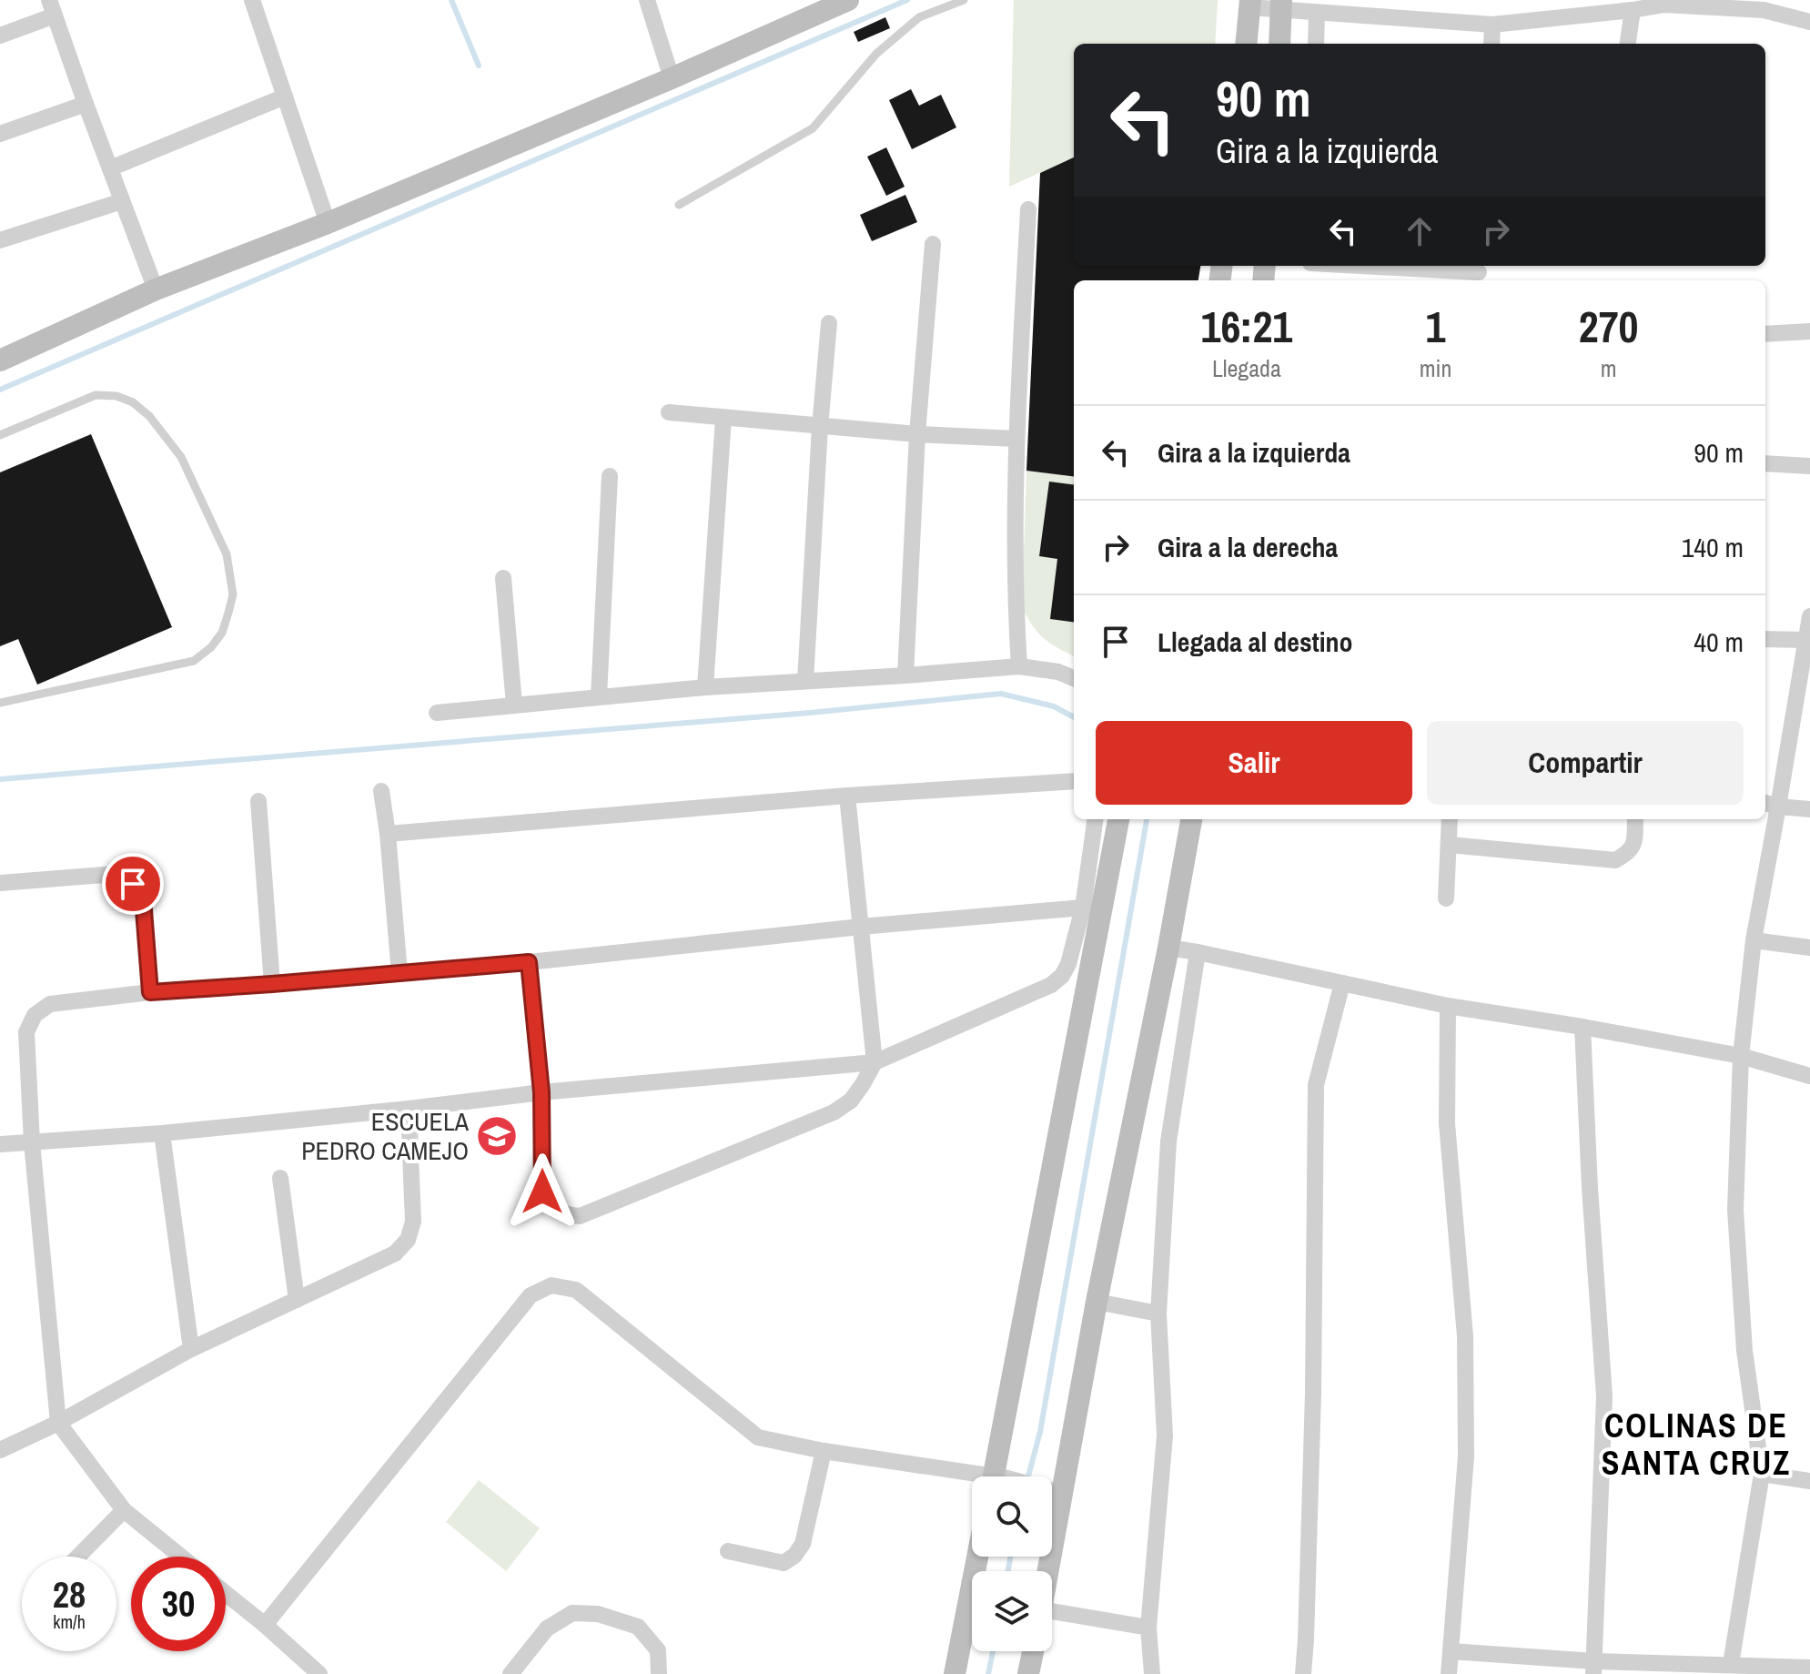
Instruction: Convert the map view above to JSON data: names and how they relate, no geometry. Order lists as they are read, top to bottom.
{
  "districts": ["COLINAS DE SANTA CRUZ"],
  "places": {
    "school or university": ["ESCUELA PEDRO CAMEJO"]
  },
  "page": {
    "turn": ["90 m", "Gira a la izquierda"],
    "eta": [
      "16:21",
      "Llegada",
      "1",
      "min",
      "270",
      "m"
    ],
    "list": [
      {
        "name": "Gira a la izquierda",
        "value": "90 m"
      },
      {
        "name": "Gira a la derecha",
        "value": "140 m"
      },
      {
        "name": "Llegada al destino",
        "value": "40 m"
      }
    ],
    "buttons": ["Salir", "Compartir"],
    "speed": "28 km/h",
    "limit": "30"
  }
}
